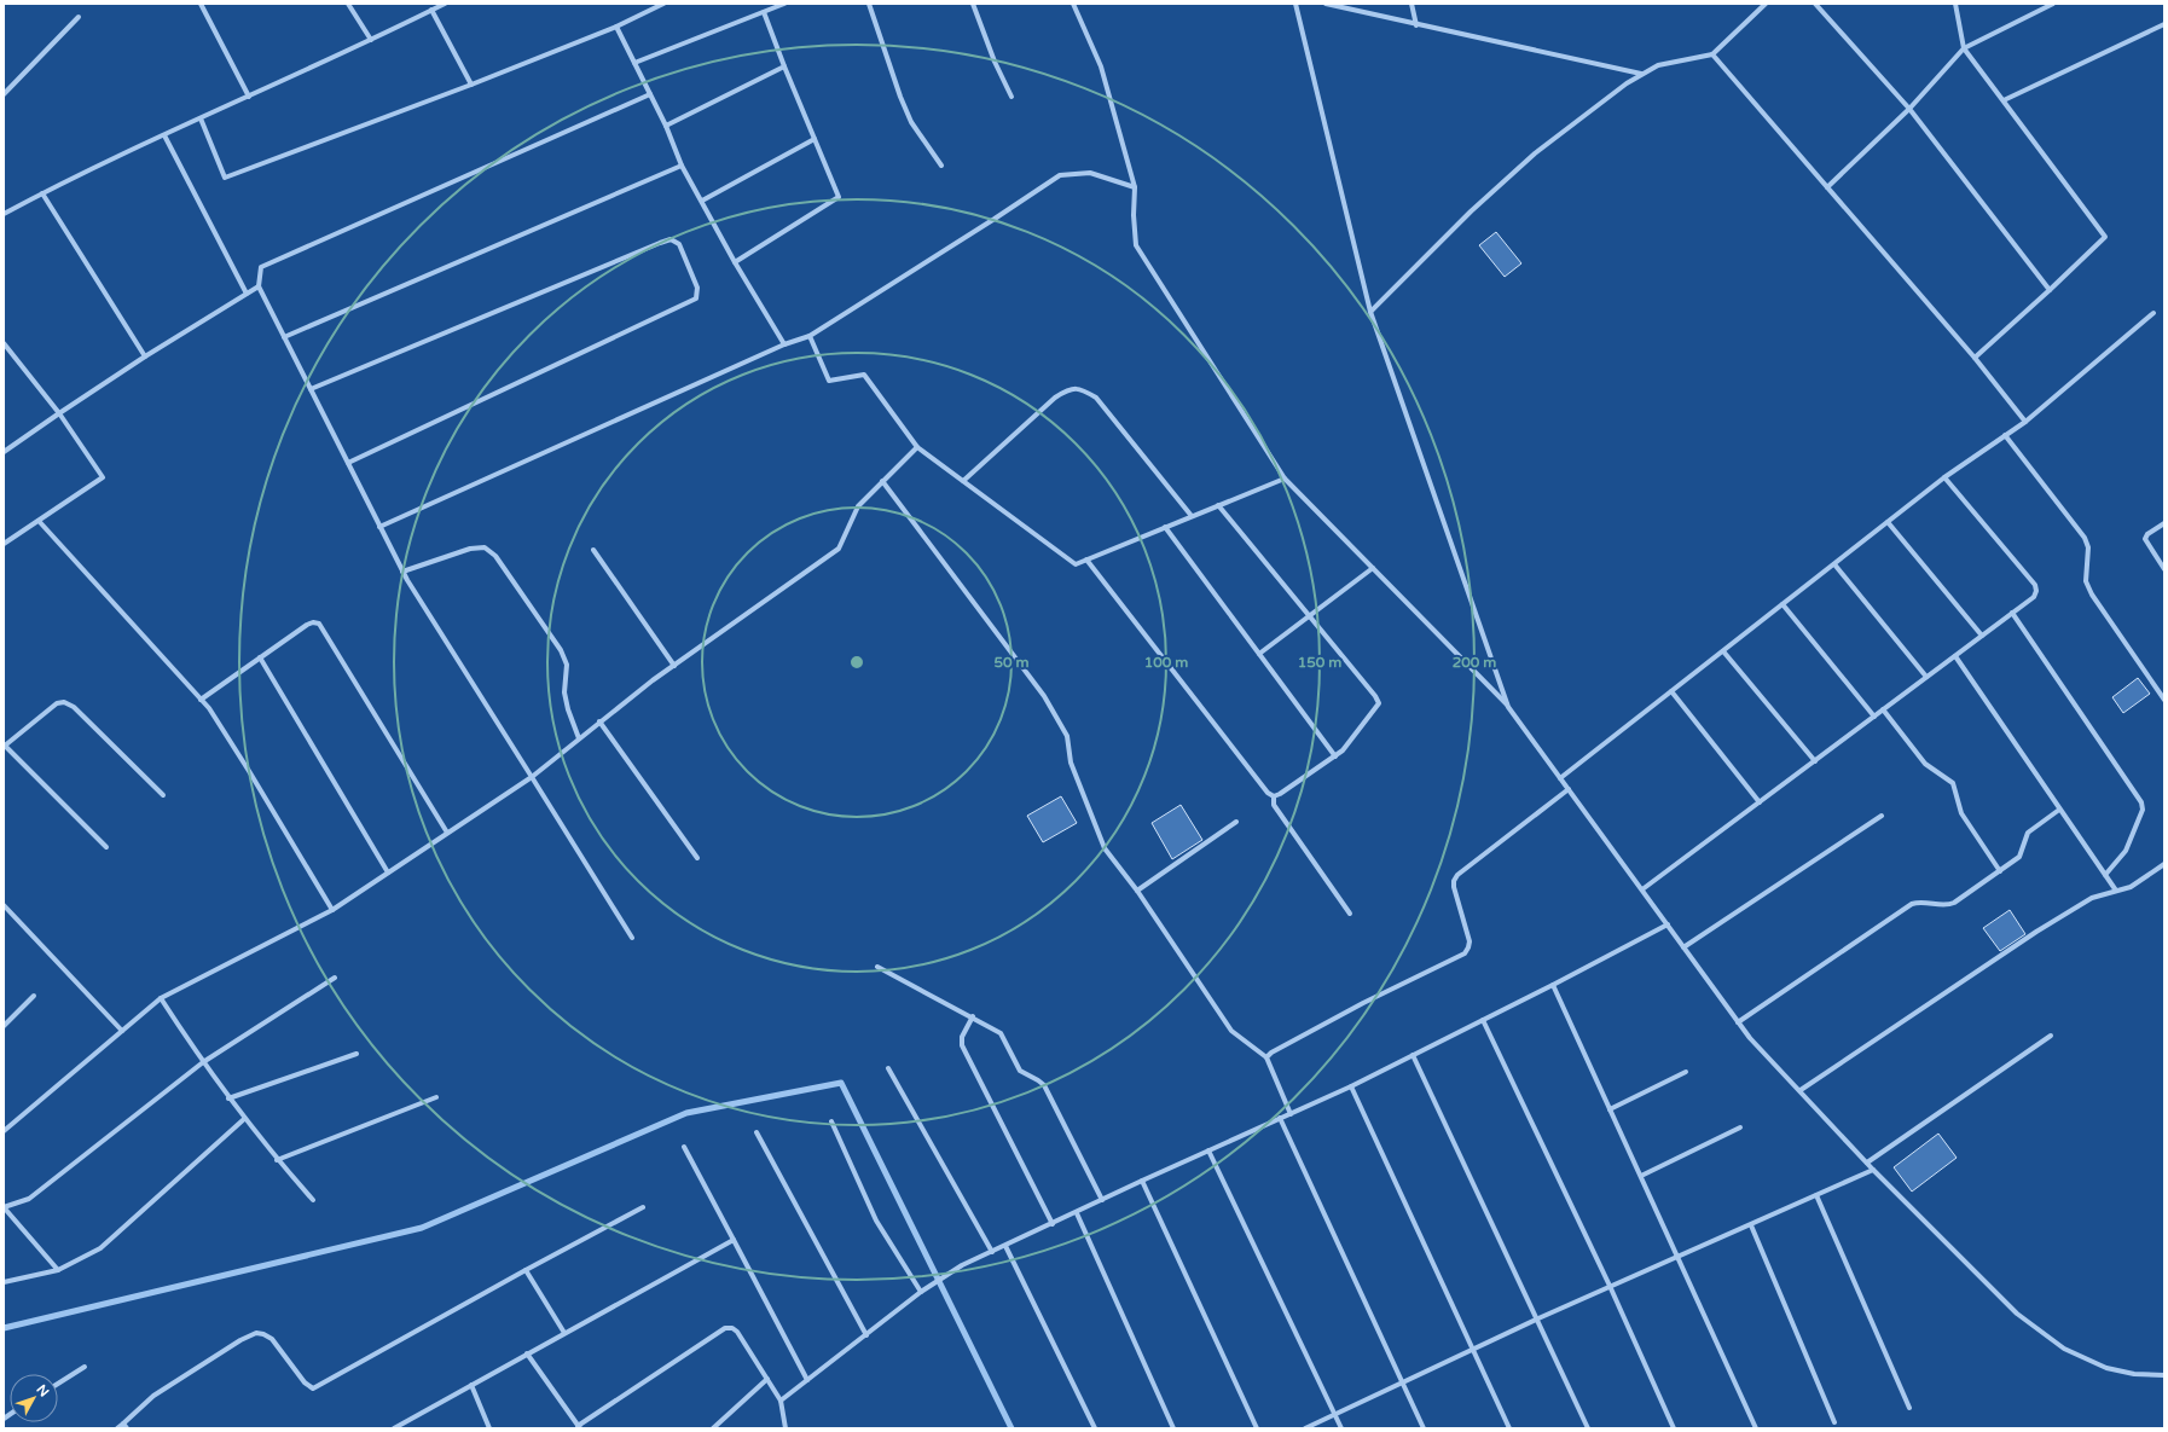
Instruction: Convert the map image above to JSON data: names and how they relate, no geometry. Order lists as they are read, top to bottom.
{
  "north": "top right",
  "rings": [
    "50 m",
    "100 m",
    "150 m",
    "200 m"
  ]
}
